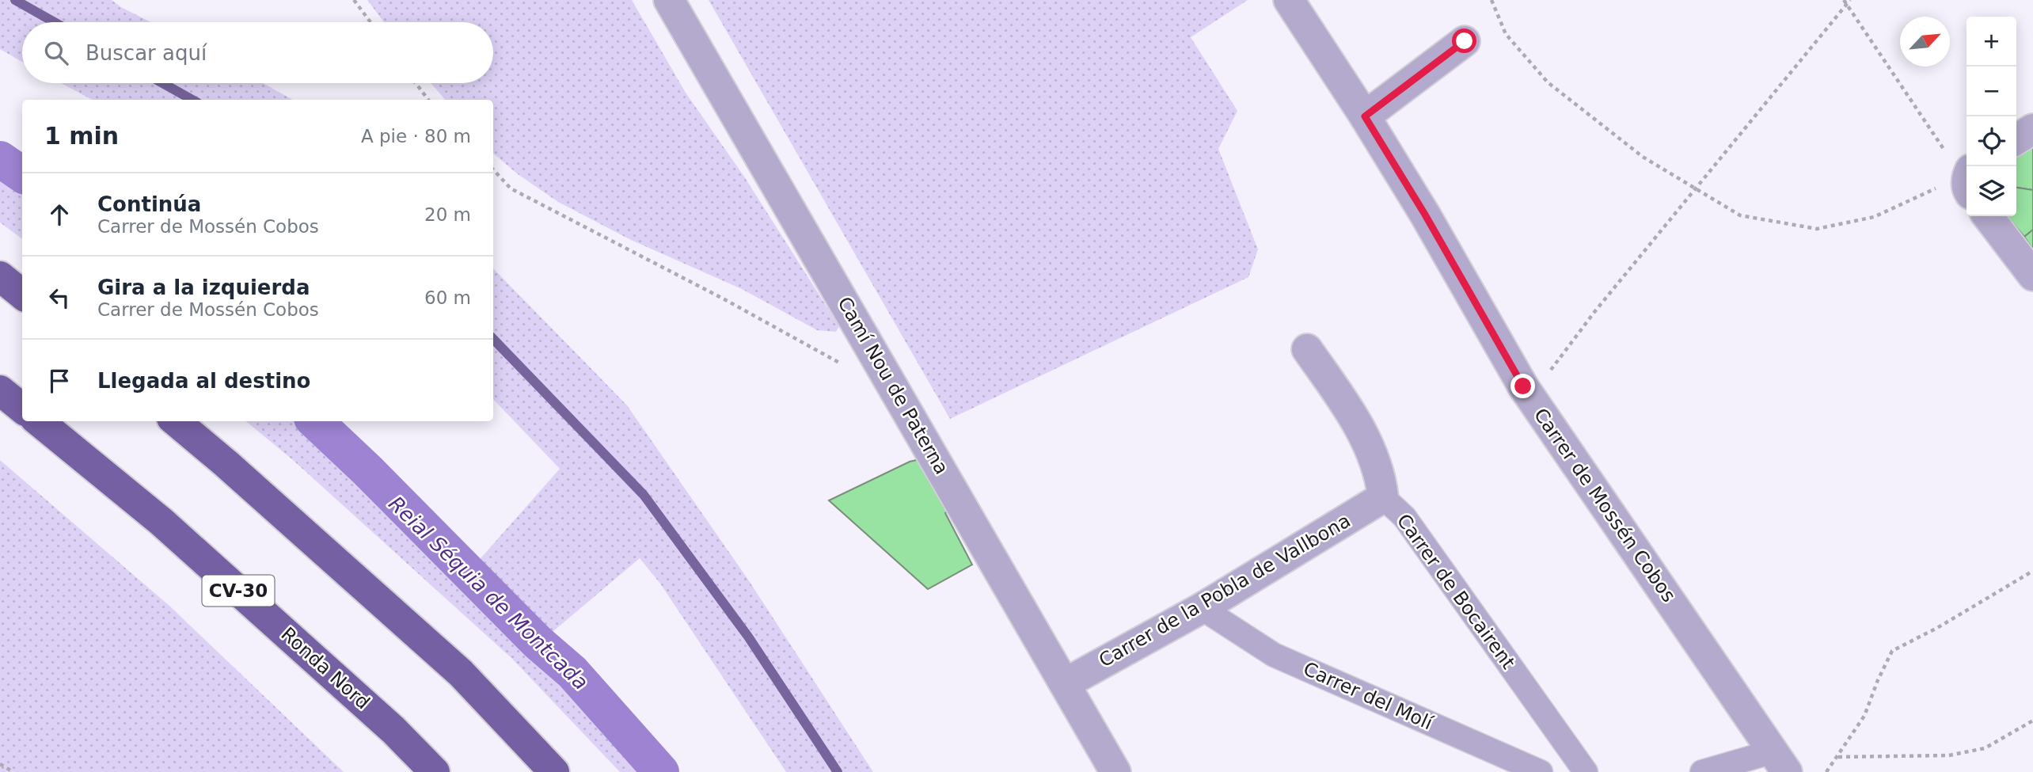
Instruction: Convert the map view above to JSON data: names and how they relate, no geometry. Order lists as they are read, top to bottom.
{
  "streets": {
    "highway": ["CV-30", "Ronda Nord"],
    "street": [
      "Camí Nou de Paterna",
      "Carrer de Mossén Cobos",
      "Carrer de la Pobla de Vallbona",
      "Carrer de Bocairent",
      "Carrer del Molí"
    ]
  },
  "crossings": [
    ["Camí Nou de Paterna", "Carrer de la Pobla de Vallbona"],
    ["Carrer de la Pobla de Vallbona", "Carrer de Bocairent"],
    ["Carrer de la Pobla de Vallbona", "Carrer del Molí"]
  ],
  "water": ["Reial Séquia de Montcada"],
  "north": "top right",
  "page": {
    "map_buttons": ["+", "−"],
    "search": "Buscar aquí",
    "heading": ["1 min", "A pie · 80 m"],
    "list": [
      ["Continúa", "Carrer de Mossén Cobos", "20 m"],
      ["Gira a la izquierda", "Carrer de Mossén Cobos", "60 m"],
      "Llegada al destino"
    ]
  }
}
